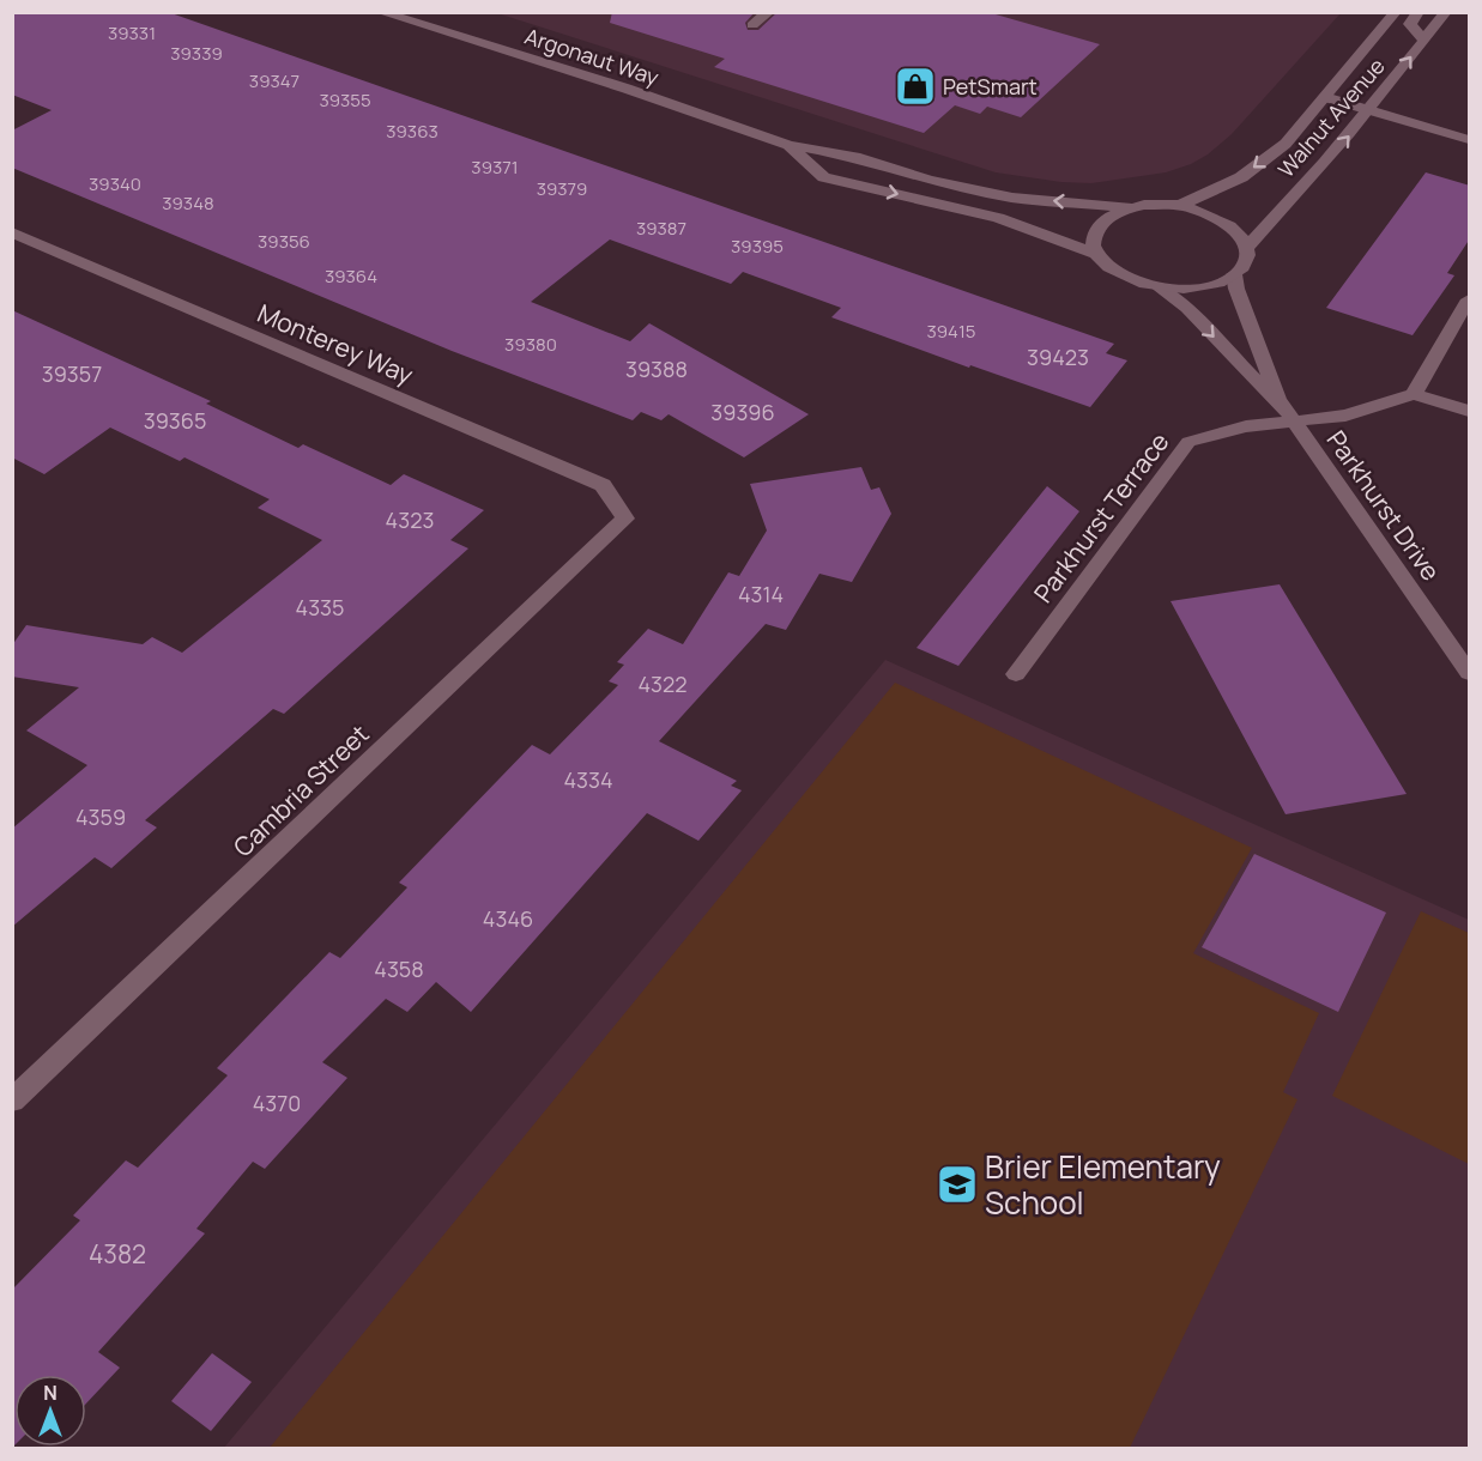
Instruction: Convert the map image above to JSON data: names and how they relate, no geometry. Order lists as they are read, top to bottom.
{
  "streets": {
    "street": [
      "Argonaut Way",
      "Walnut Avenue",
      "Monterey Way",
      "Parkhurst Drive",
      "Parkhurst Terrace",
      "Cambria Street"
    ]
  },
  "crossings": [
    ["Argonaut Way", "Walnut Avenue"],
    ["Argonaut Way", "Parkhurst Drive"],
    ["Walnut Avenue", "Parkhurst Drive"],
    ["Monterey Way", "Cambria Street"],
    ["Parkhurst Drive", "Parkhurst Terrace"]
  ],
  "places": {
    "shop": ["PetSmart"],
    "school or university": ["Brier Elementary School"]
  },
  "house_numbers": [
    "39331",
    "39339",
    "39347",
    "39355",
    "39363",
    "39371",
    "39340",
    "39379",
    "39348",
    "39387",
    "39356",
    "39395",
    "39364",
    "39415",
    "39380",
    "39423",
    "39388",
    "39357",
    "39396",
    "39365",
    "4323",
    "4314",
    "4335",
    "4322",
    "4334",
    "4359",
    "4346",
    "4358",
    "4370",
    "4382"
  ],
  "north": "top"
}
